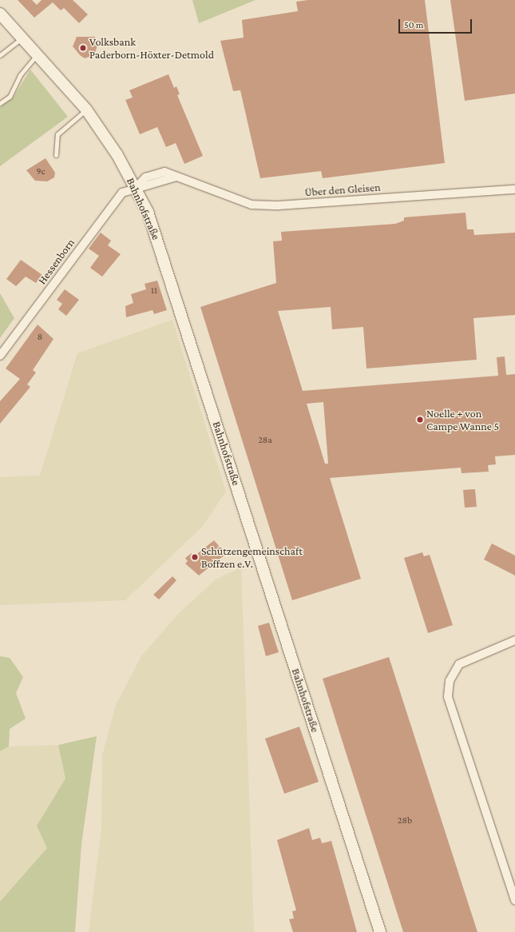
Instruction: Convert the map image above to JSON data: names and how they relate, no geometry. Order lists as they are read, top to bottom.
{
  "streets": {
    "main road": ["Bahnhofstraße"],
    "street": ["Über den Gleisen", "Hessenborn"]
  },
  "crossings": [
    ["Über den Gleisen", "Bahnhofstraße"],
    ["Über den Gleisen", "Hessenborn"],
    ["Bahnhofstraße", "Hessenborn"]
  ],
  "places": ["Volksbank Paderborn-Höxter-Detmold", "Noelle + von Campe Wanne 5", "Schützengemeinschaft Boffzen e.V."],
  "house_numbers": [
    "9c",
    "11",
    "8",
    "28a",
    "28b"
  ],
  "scale_bar": "50 m"
}
